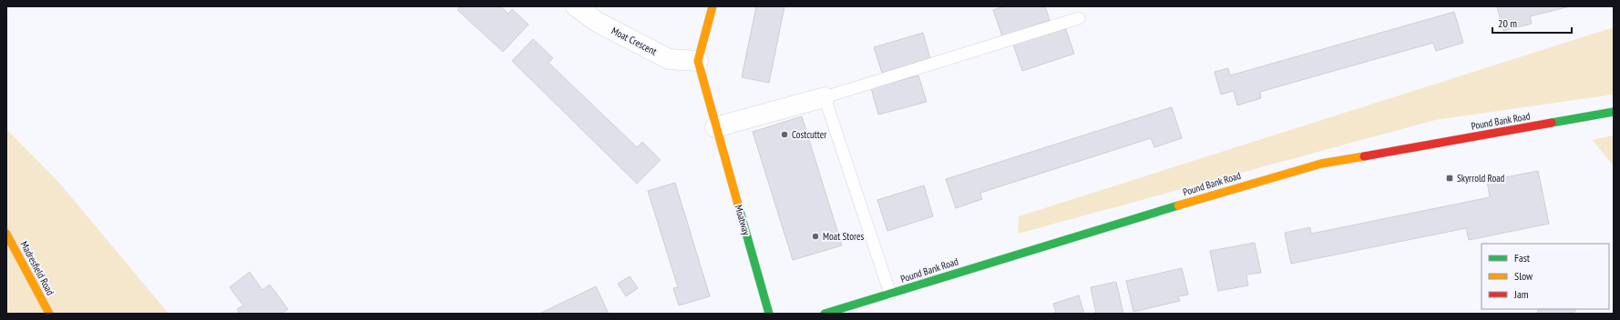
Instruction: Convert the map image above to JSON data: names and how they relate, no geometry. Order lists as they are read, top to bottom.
{
  "streets": {
    "street": [
      "Moat Crescent",
      "Pound Bank Road",
      "Moatway",
      "Madresfield Road"
    ]
  },
  "crossings": [
    ["Moat Crescent", "Moatway"]
  ],
  "places": {
    "other": ["Costcutter", "Moat Stores"],
    "transit": ["Skyrrold Road"]
  },
  "legend": ["Fast", "Slow", "Jam"],
  "scale_bar": "20 m"
}
